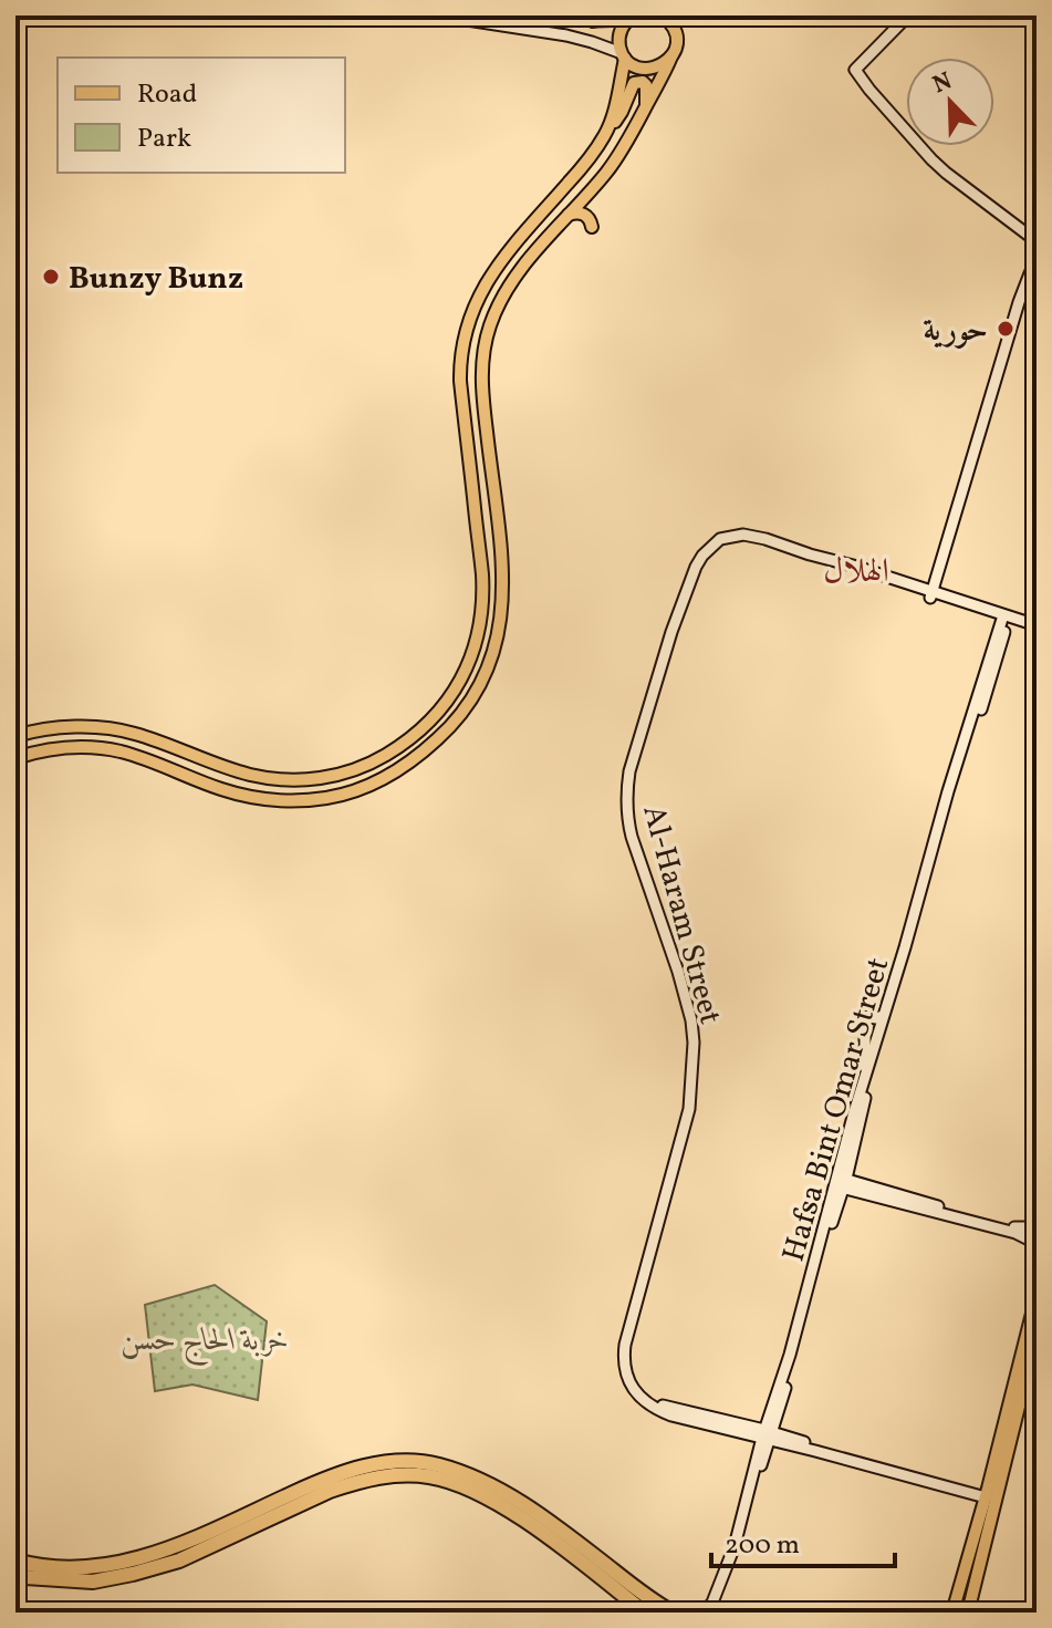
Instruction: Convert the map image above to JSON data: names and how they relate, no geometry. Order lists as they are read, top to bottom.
{
  "streets": {
    "street": ["Al-Haram Street", "Hafsa Bint Omar Street"]
  },
  "crossings": [
    ["Al-Haram Street", "Hafsa Bint Omar Street"]
  ],
  "districts": ["الهلال"],
  "parks": ["خربة الحاج حسن"],
  "places": ["Bunzy Bunz", "حورية"],
  "legend": ["Road", "Park"],
  "scale_bar": "200 m",
  "north": "top left"
}
